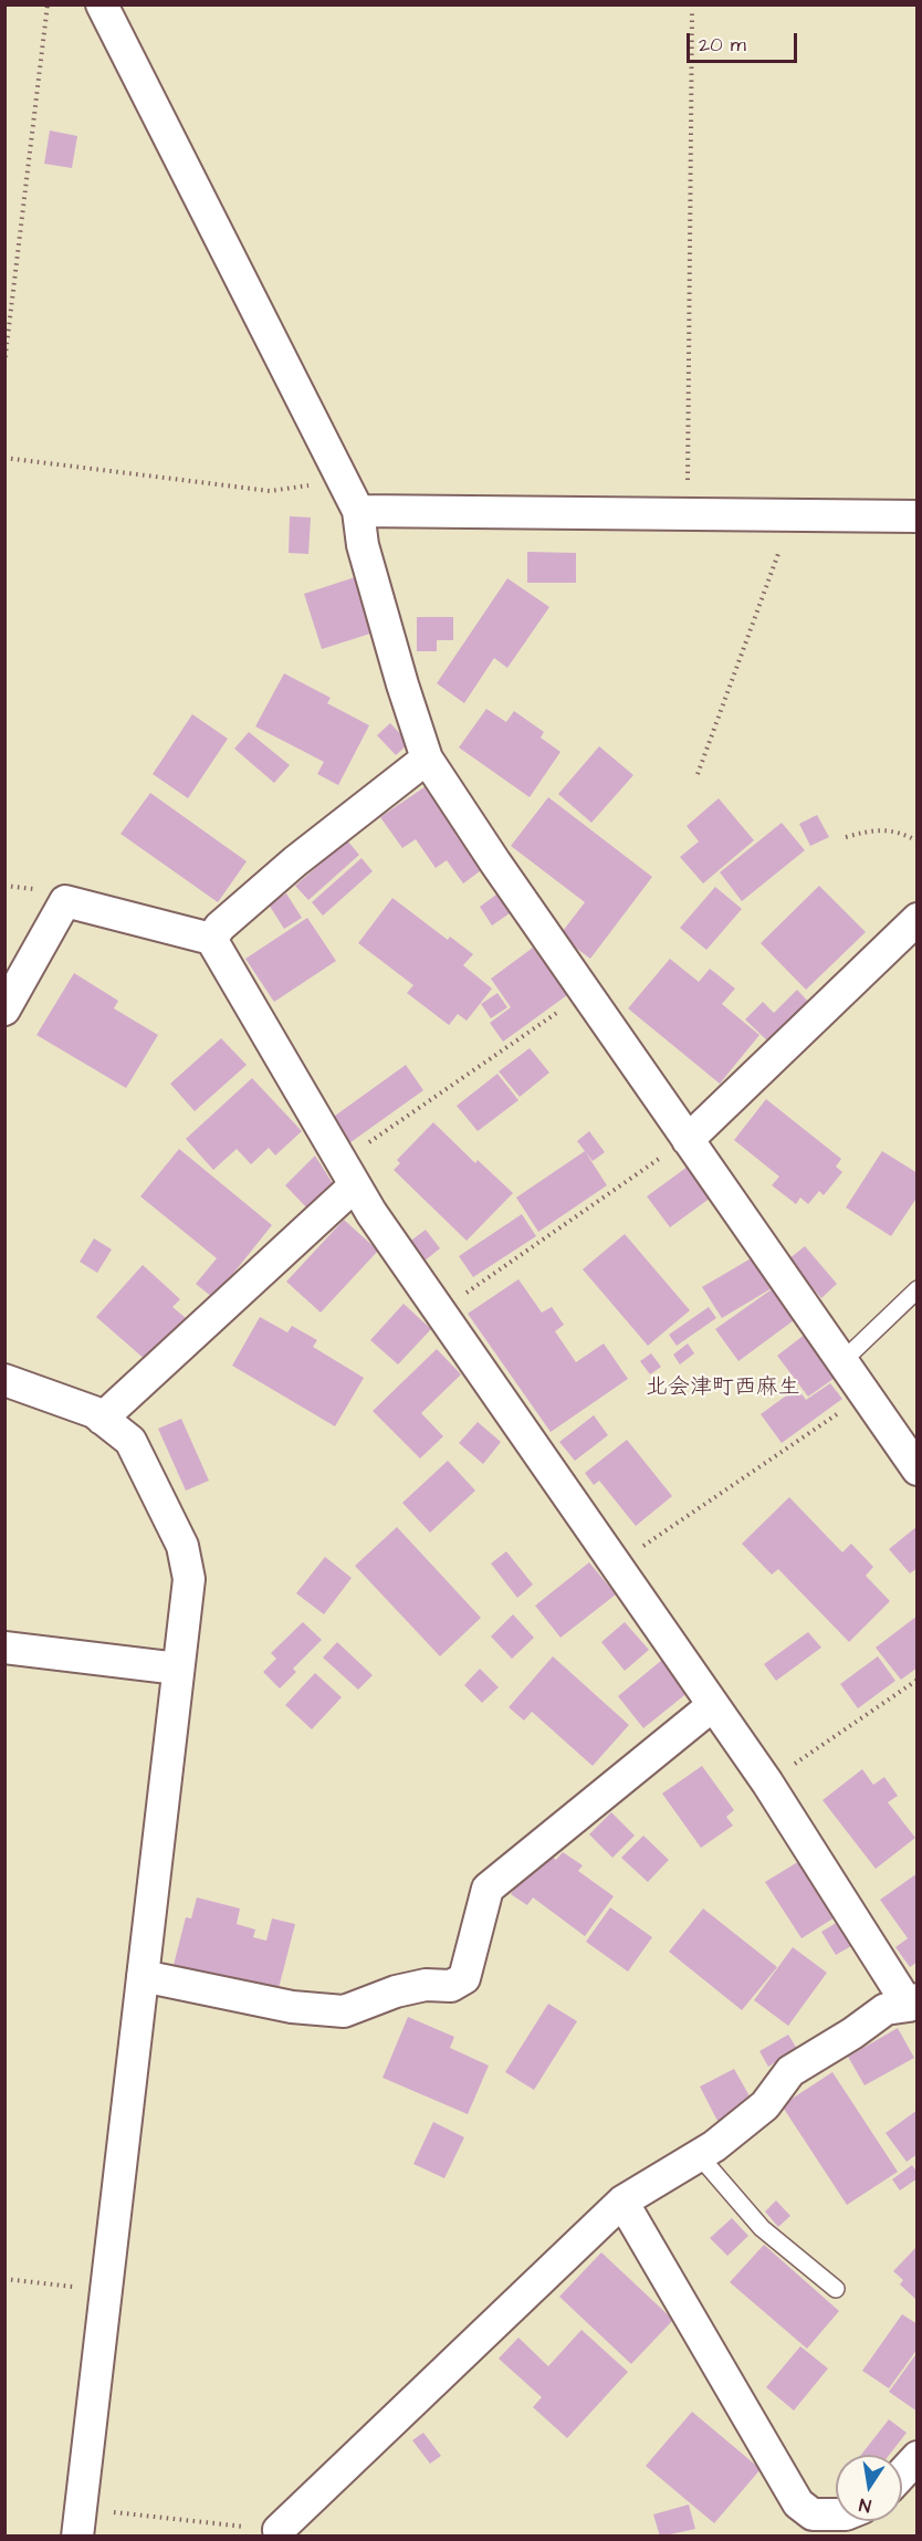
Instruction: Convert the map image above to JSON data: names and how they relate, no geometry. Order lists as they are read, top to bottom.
{
  "districts": ["北会津町西麻生"],
  "scale_bar": "20 m",
  "north": "bottom"
}
